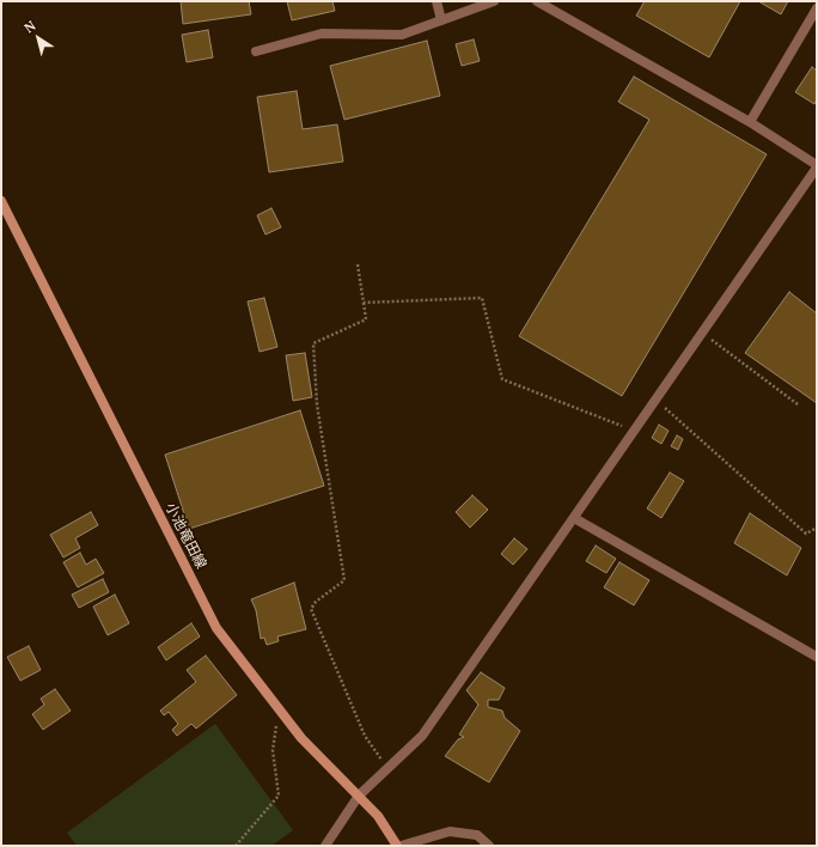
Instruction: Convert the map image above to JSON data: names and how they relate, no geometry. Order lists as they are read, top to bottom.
{
  "streets": {
    "main road": ["小池竜田線"]
  },
  "north": "top left"
}
